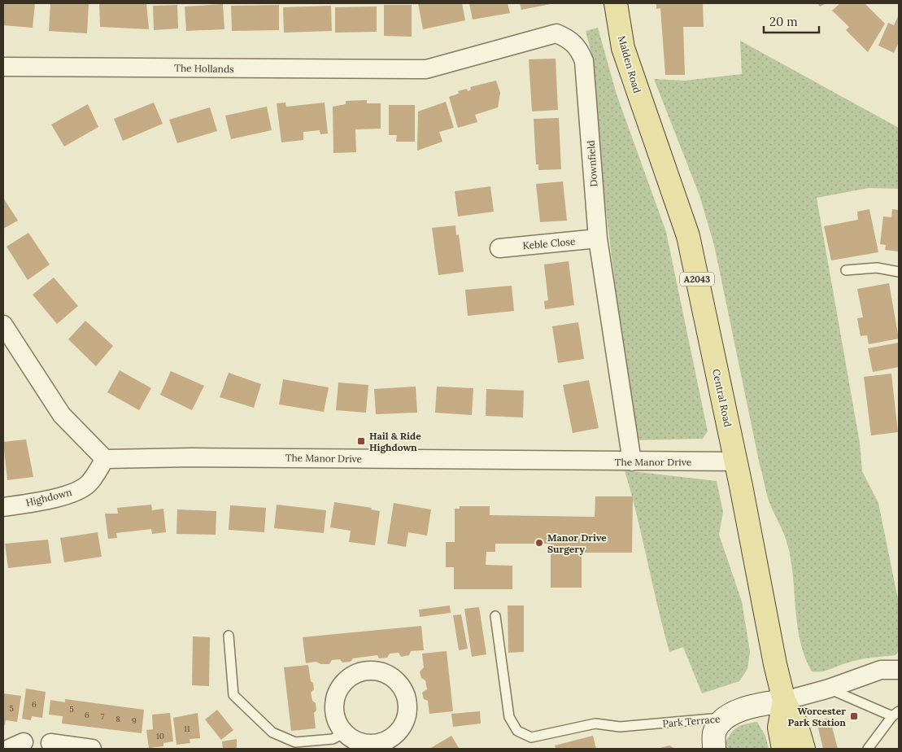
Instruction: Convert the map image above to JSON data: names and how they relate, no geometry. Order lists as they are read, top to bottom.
{
  "streets": {
    "main road": ["Malden Road", "A2043", "Central Road"],
    "street": [
      "The Hollands",
      "Downfield",
      "Keble Close",
      "The Manor Drive",
      "Highdown",
      "Park Terrace"
    ]
  },
  "crossings": [
    ["Malden Road", "Central Road"],
    ["The Hollands", "Downfield"],
    ["Downfield", "Keble Close"],
    ["Downfield", "The Manor Drive"],
    ["Central Road", "The Manor Drive"],
    ["Central Road", "Park Terrace"],
    ["The Manor Drive", "Highdown"]
  ],
  "places": {
    "transit": ["Hail & Ride Highdown", "Worcester Park Station"],
    "other": ["Manor Drive Surgery"]
  },
  "house_numbers": [
    "6",
    "5",
    "5",
    "6",
    "7",
    "8",
    "9",
    "11",
    "10"
  ],
  "scale_bar": "20 m"
}
